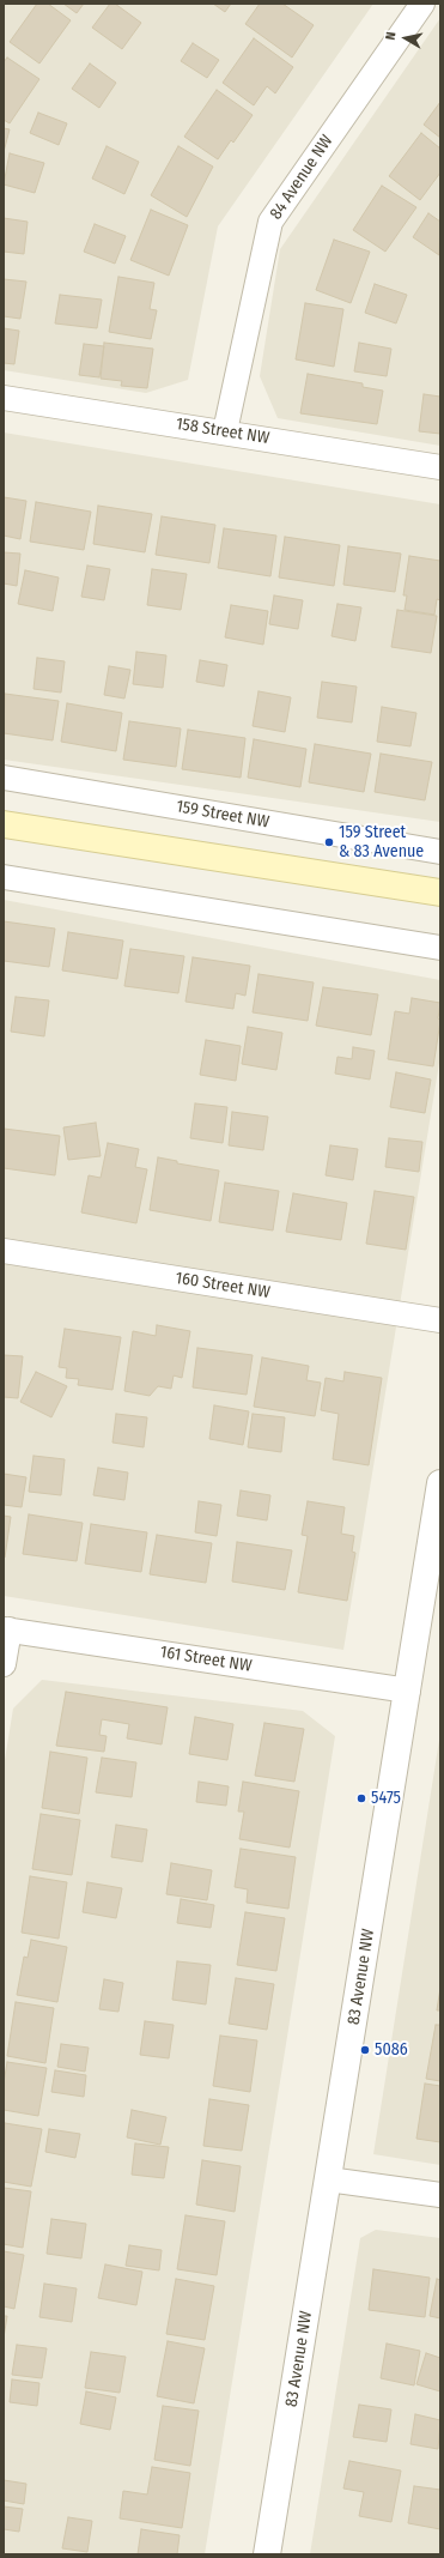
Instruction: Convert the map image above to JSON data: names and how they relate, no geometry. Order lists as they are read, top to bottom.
{
  "streets": {
    "street": [
      "84 Avenue NW",
      "158 Street NW",
      "159 Street NW",
      "160 Street NW",
      "161 Street NW",
      "83 Avenue NW"
    ]
  },
  "crossings": [
    ["84 Avenue NW", "158 Street NW"],
    ["161 Street NW", "83 Avenue NW"]
  ],
  "places": ["159 Street & 83 Avenue", "5475", "5086"],
  "north": "left"
}
